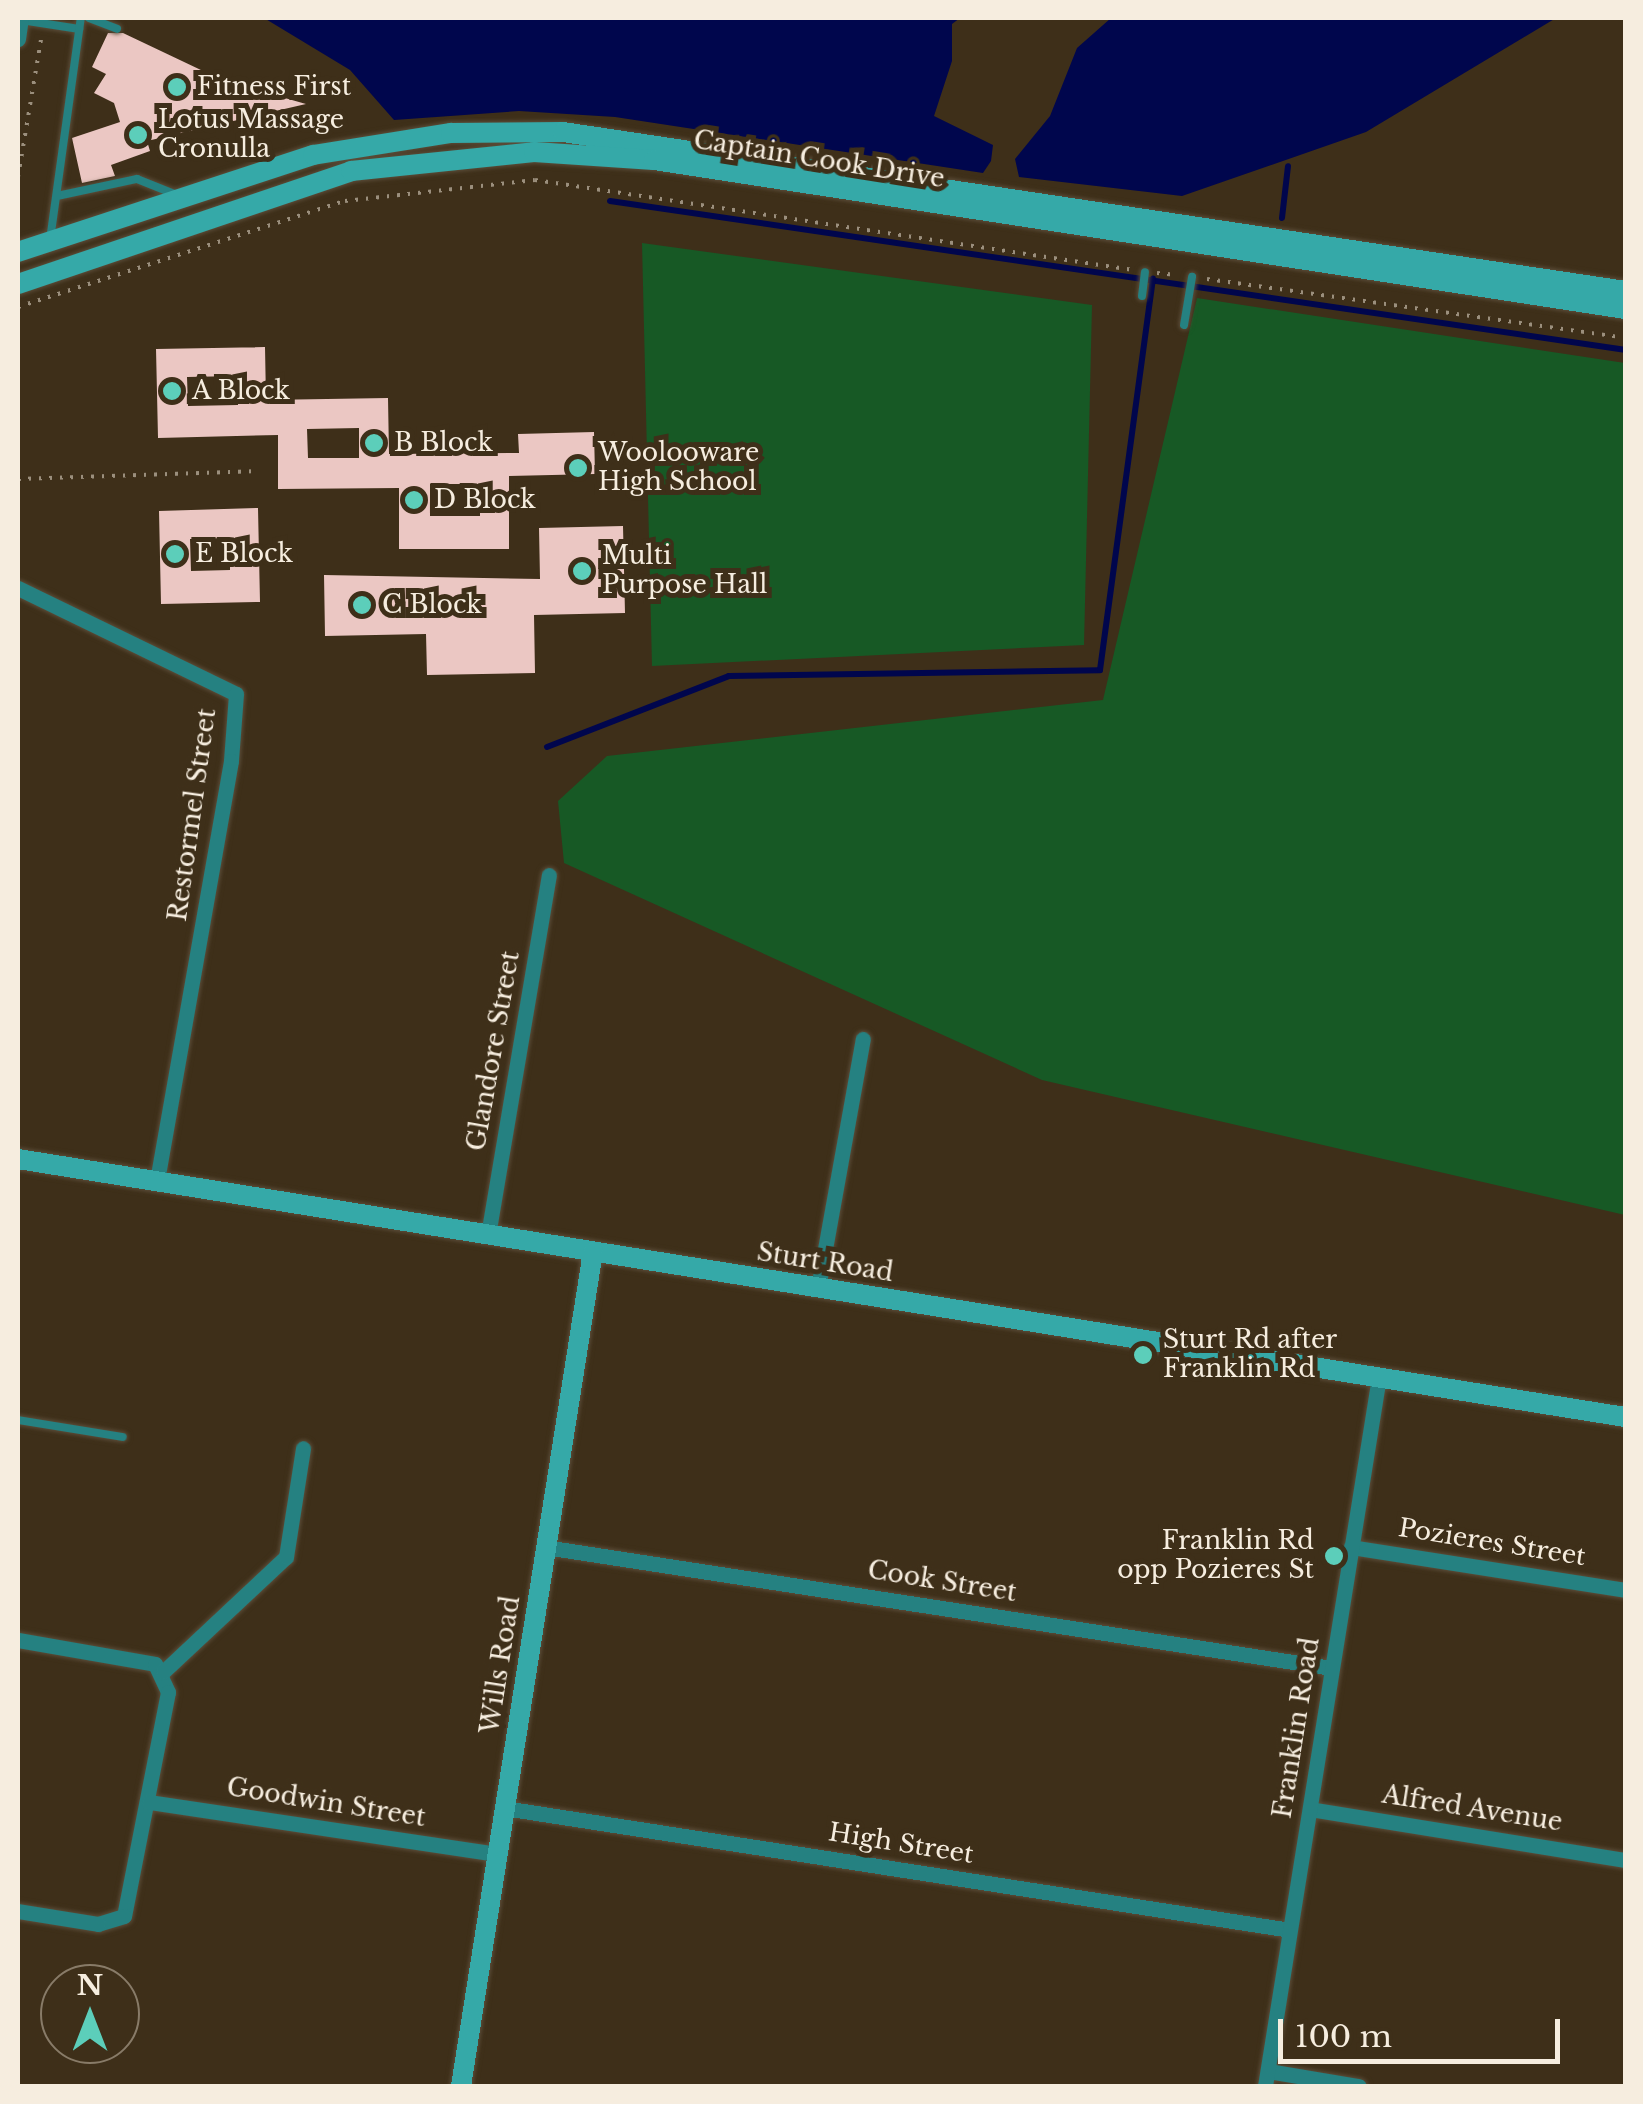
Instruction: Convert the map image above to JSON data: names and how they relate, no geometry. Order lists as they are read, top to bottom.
{
  "streets": {
    "main road": ["Captain Cook Drive", "Sturt Road", "Wills Road"],
    "street": [
      "Restormel Street",
      "Glandore Street",
      "Pozieres Street",
      "Cook Street",
      "Franklin Road",
      "Goodwin Street",
      "Alfred Avenue",
      "High Street"
    ]
  },
  "crossings": [
    ["Restormel Street", "Sturt Road"],
    ["Glandore Street", "Sturt Road"],
    ["Sturt Road", "Wills Road"],
    ["Sturt Road", "Franklin Road"],
    ["Pozieres Street", "Franklin Road"],
    ["Cook Street", "Wills Road"],
    ["Cook Street", "Franklin Road"],
    ["Wills Road", "Goodwin Street"],
    ["Wills Road", "High Street"],
    ["Franklin Road", "Alfred Avenue"],
    ["Franklin Road", "High Street"]
  ],
  "places": [
    "Fitness First",
    "Lotus Massage Cronulla",
    "A Block",
    "B Block",
    "Woolooware High School",
    "D Block",
    "E Block",
    "Multi Purpose Hall",
    "C Block",
    "Sturt Rd after Franklin Rd",
    "Franklin Rd opp Pozieres St"
  ],
  "scale_bar": "100 m",
  "north": "top"
}
